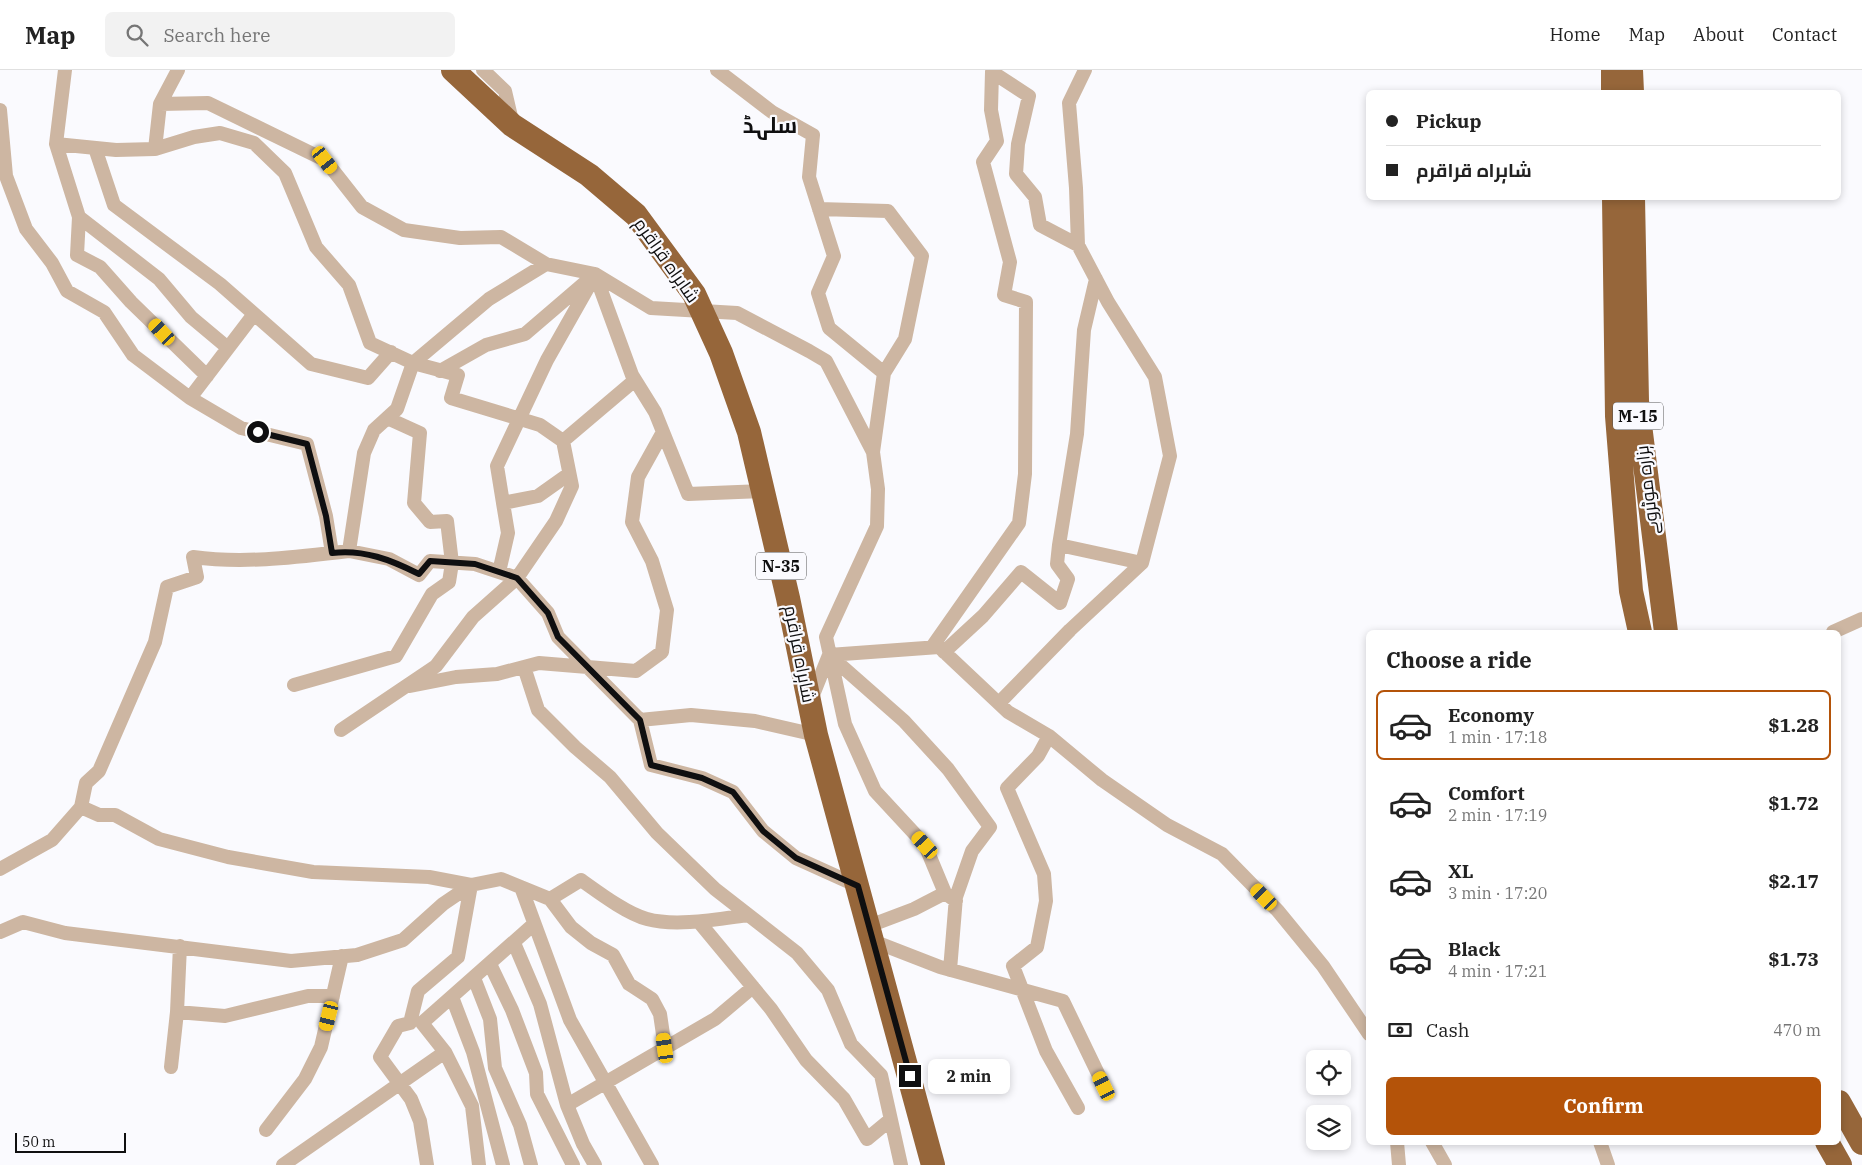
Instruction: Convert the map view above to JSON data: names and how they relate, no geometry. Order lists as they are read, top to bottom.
{
  "streets": {
    "highway": [
      "شاہراہ قراقرم",
      "M-15",
      "ہزارہ موٹروے",
      "N-35"
    ]
  },
  "districts": ["سلہڈ"],
  "scale_bar": "50 m",
  "page": {
    "header": "Map",
    "search": "Search here",
    "nav": [
      "Home",
      "Map",
      "About",
      "Contact"
    ],
    "banner": ["Pickup", "شاہراہ قراقرم"],
    "heading": "Choose a ride",
    "list": [
      {
        "name": "Economy",
        "note": "1 min · 17:18",
        "value": "$1.28"
      },
      {
        "name": "Comfort",
        "note": "2 min · 17:19",
        "value": "$1.72"
      },
      {
        "name": "XL",
        "note": "3 min · 17:20",
        "value": "$2.17"
      },
      {
        "name": "Black",
        "note": "4 min · 17:21",
        "value": "$1.73"
      }
    ],
    "pay": ["Cash", "470 m"],
    "bubble": "2 min",
    "buttons": "Confirm",
    "scale": "50 m"
  }
}
